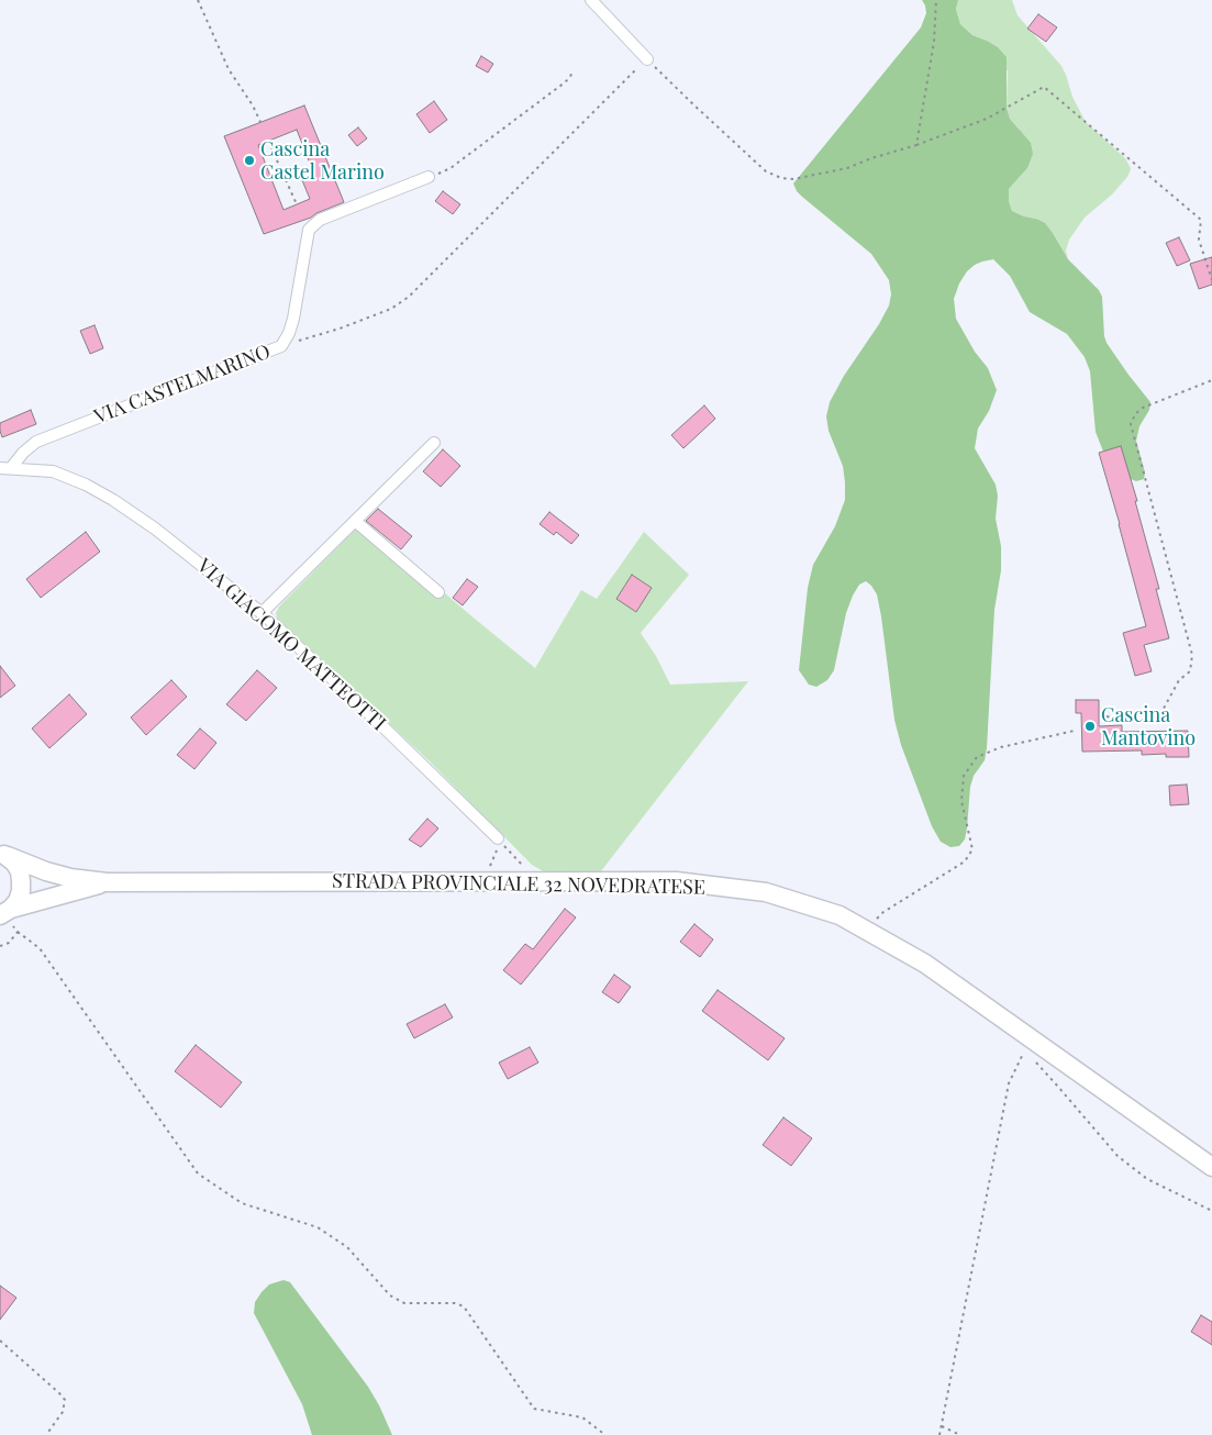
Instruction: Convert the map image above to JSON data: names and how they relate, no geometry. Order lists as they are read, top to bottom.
{
  "streets": {
    "main road": ["STRADA PROVINCIALE 32 NOVEDRATESE"],
    "street": ["VIA CASTELMARINO", "VIA GIACOMO MATTEOTTI"]
  },
  "crossings": [
    ["VIA CASTELMARINO", "VIA GIACOMO MATTEOTTI"]
  ],
  "places": ["Cascina Castel Marino", "Cascina Mantovino"]
}
